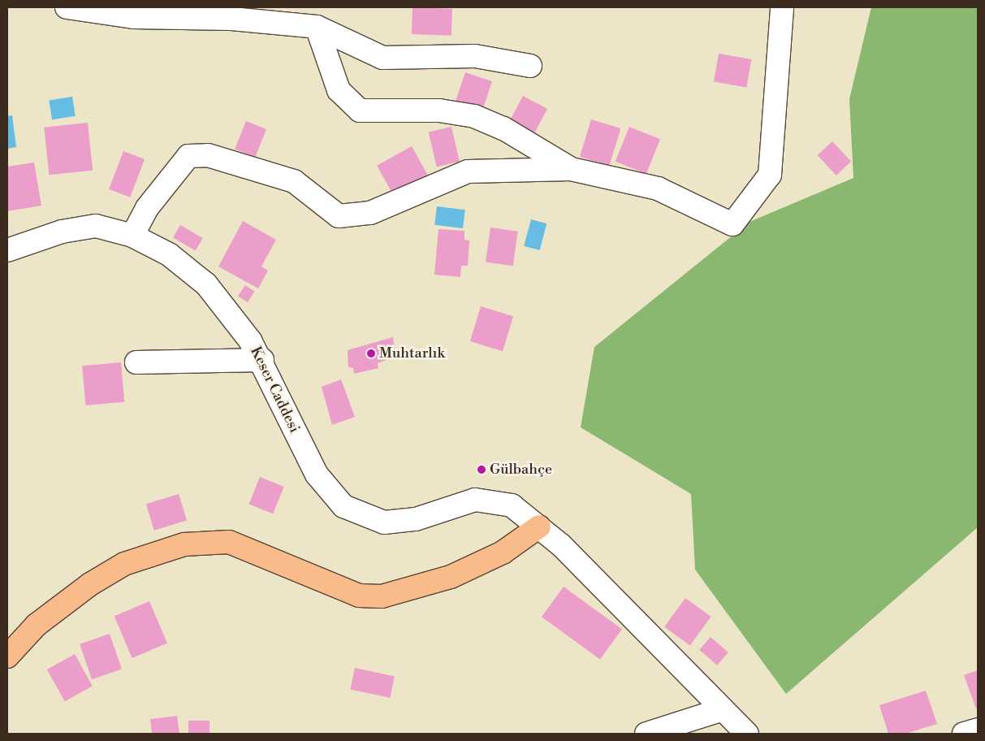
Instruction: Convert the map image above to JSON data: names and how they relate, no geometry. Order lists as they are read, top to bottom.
{
  "streets": {
    "street": ["Keser Caddesi"]
  },
  "places": ["Muhtarlık", "Gülbahçe"]
}
